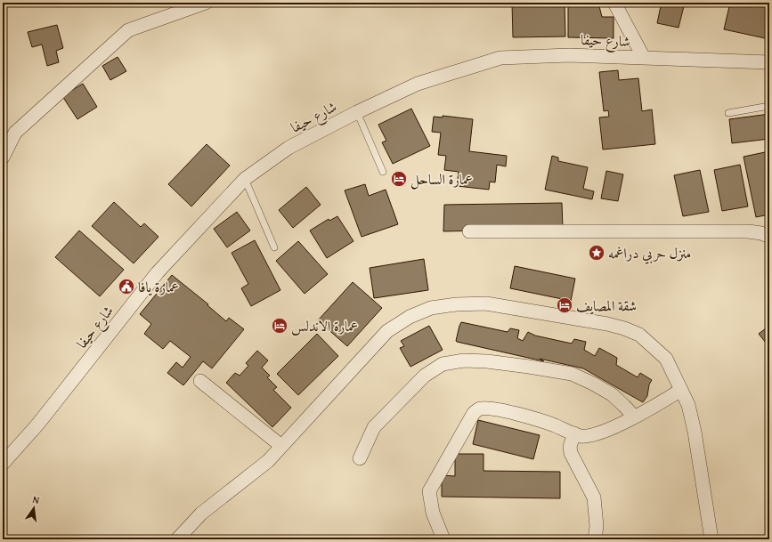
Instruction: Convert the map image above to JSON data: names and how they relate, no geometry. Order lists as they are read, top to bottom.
{
  "streets": {
    "street": ["شارع حيفا"]
  },
  "places": {
    "hotel": ["عمارة الساحل", "شقة المصايف", "عمارة الاندلس"],
    "place": ["منزل حربي دراغمه"],
    "public building": ["عمارة يافا"]
  },
  "north": "top"
}
